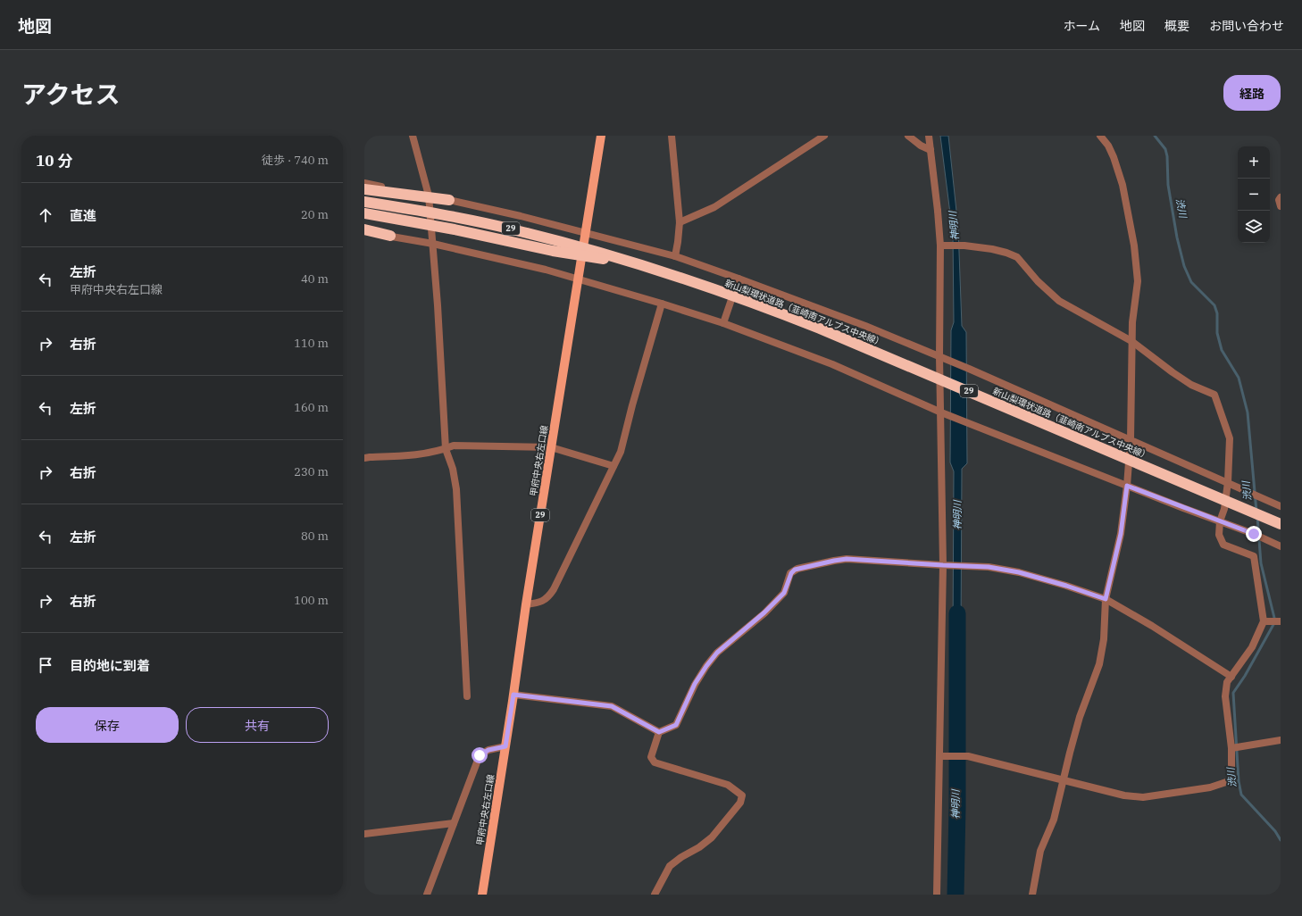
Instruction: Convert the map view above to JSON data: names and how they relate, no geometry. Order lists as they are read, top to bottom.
{
  "streets": {
    "highway": ["29", "新山梨環状道路（韮崎南アルプス中央線）"],
    "main road": ["甲府中央右左口線"]
  },
  "water": ["渋川", "神明川"],
  "page": {
    "header": "地図",
    "nav": [
      "ホーム",
      "地図",
      "概要",
      "お問い合わせ"
    ],
    "title": "アクセス",
    "buttons": [
      "経路",
      ["保存", "共有"]
    ],
    "heading": ["10 分", "徒歩 · 740 m"],
    "map_buttons": ["+", "−"],
    "list": [
      ["直進", "20 m"],
      ["左折", "甲府中央右左口線", "40 m"],
      ["右折", "110 m"],
      ["左折", "160 m"],
      ["右折", "230 m"],
      ["左折", "80 m"],
      ["右折", "100 m"],
      "目的地に到着"
    ]
  }
}
